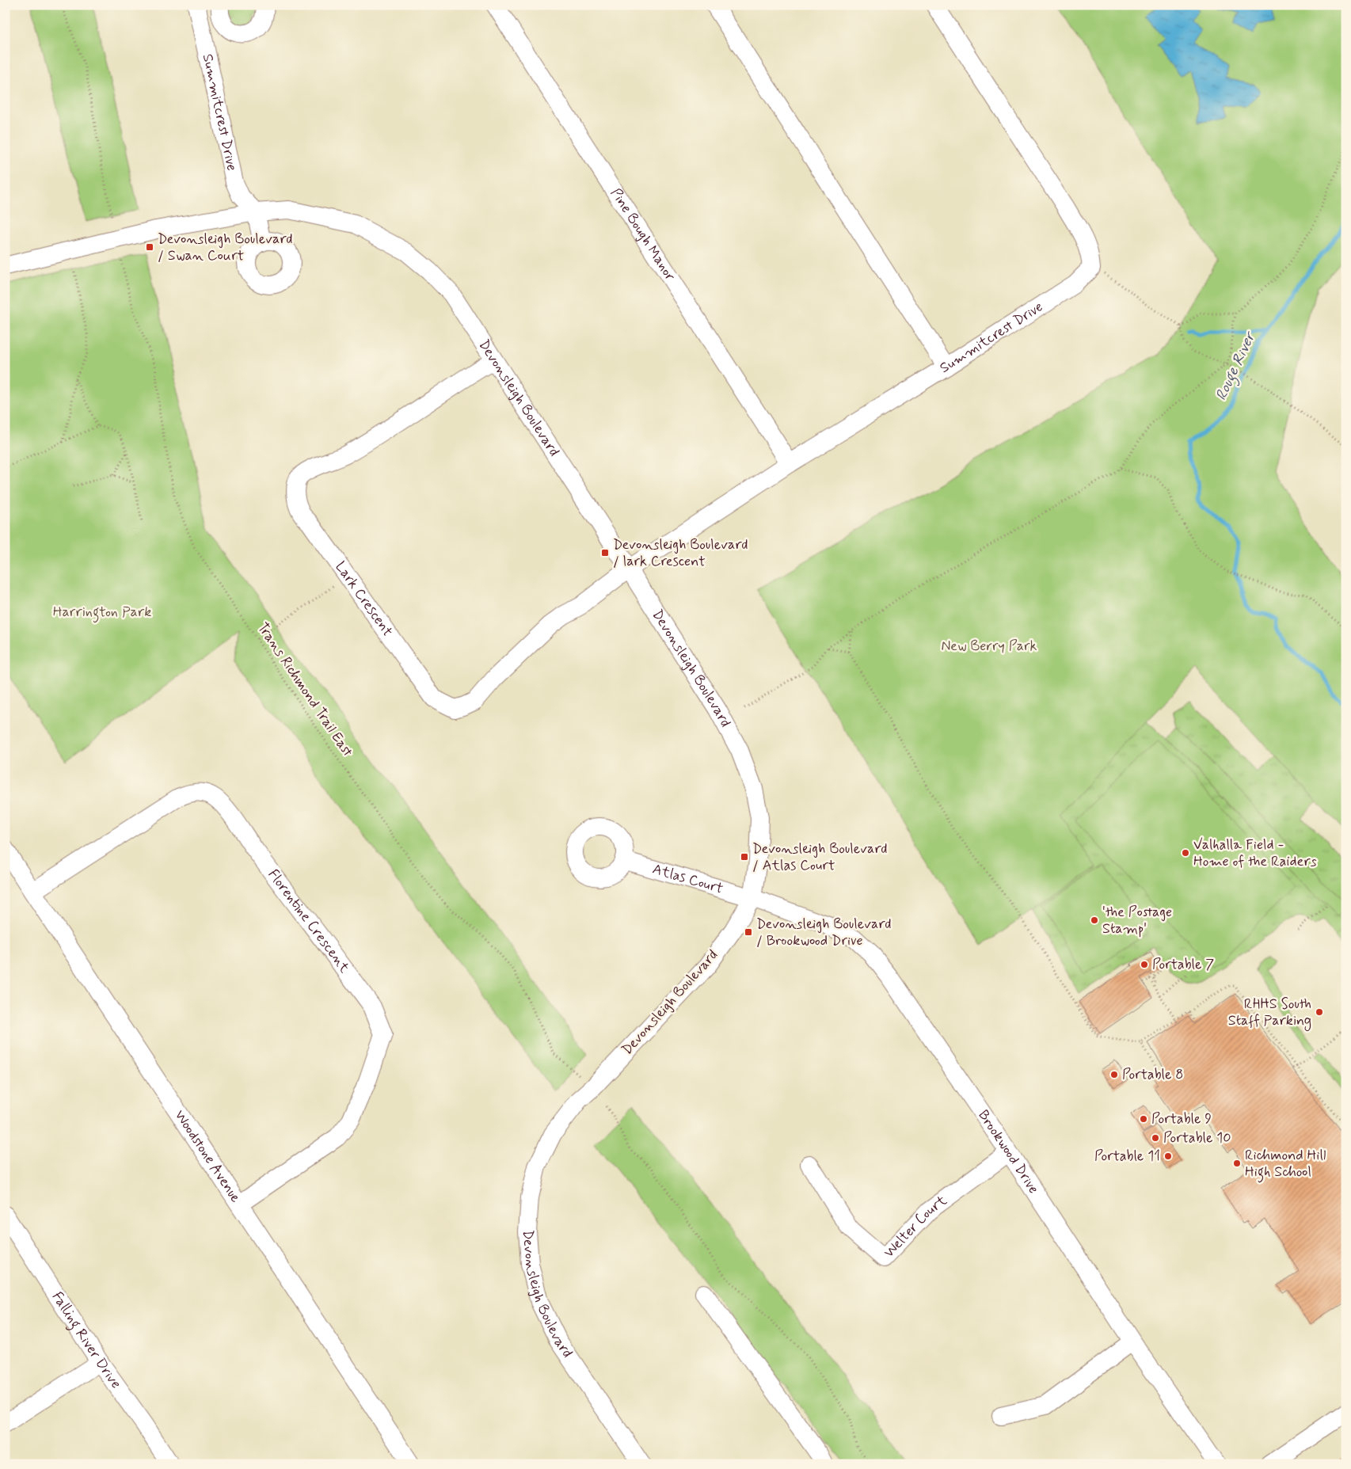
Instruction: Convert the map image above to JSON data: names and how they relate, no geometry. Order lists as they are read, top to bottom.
{
  "streets": {
    "street": [
      "Summitcrest Drive",
      "Pine Bough Manor",
      "Devonsleigh Boulevard",
      "Lark Crescent",
      "Atlas Court",
      "Florentine Crescent",
      "Brookwood Drive",
      "Woodstone Avenue",
      "Welter Court",
      "Falling River Drive"
    ],
    "path": ["Trans Richmond Trail East"]
  },
  "crossings": [
    ["Summitcrest Drive", "Pine Bough Manor"],
    ["Summitcrest Drive", "Devonsleigh Boulevard"],
    ["Summitcrest Drive", "Lark Crescent"],
    ["Devonsleigh Boulevard", "Lark Crescent"],
    ["Devonsleigh Boulevard", "Atlas Court"],
    ["Devonsleigh Boulevard", "Brookwood Drive"],
    ["Atlas Court", "Brookwood Drive"],
    ["Florentine Crescent", "Woodstone Avenue"],
    ["Brookwood Drive", "Welter Court"]
  ],
  "water": ["Rouge River"],
  "parks": ["Harrington Park", "New Berry Park"],
  "places": {
    "transit": [
      "Devonsleigh Boulevard / Swan Court",
      "Devonsleigh Boulevard / lark Crescent",
      "Devonsleigh Boulevard / Atlas Court",
      "Devonsleigh Boulevard / Brookwood Drive"
    ],
    "other": [
      "Valhalla Field - Home of the Raiders",
      "'the Postage Stamp'",
      "Portable 7",
      "RHHS South Staff Parking",
      "Portable 8",
      "Portable 9",
      "Portable 10",
      "Portable 11",
      "Richmond Hill High School"
    ]
  }
}
